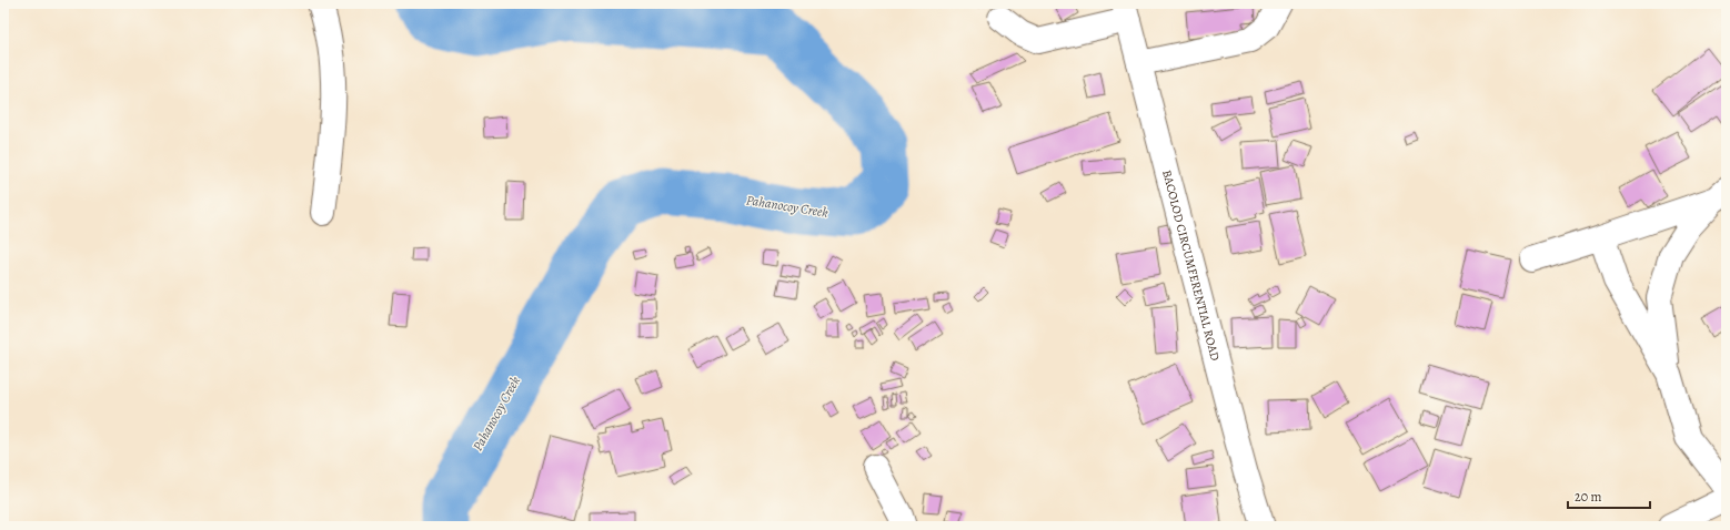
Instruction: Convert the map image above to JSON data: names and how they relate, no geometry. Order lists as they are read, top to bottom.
{
  "streets": {
    "street": ["BACOLOD CIRCUMFERENTIAL ROAD"]
  },
  "water": ["Pahanocoy Creek"],
  "scale_bar": "20 m"
}
